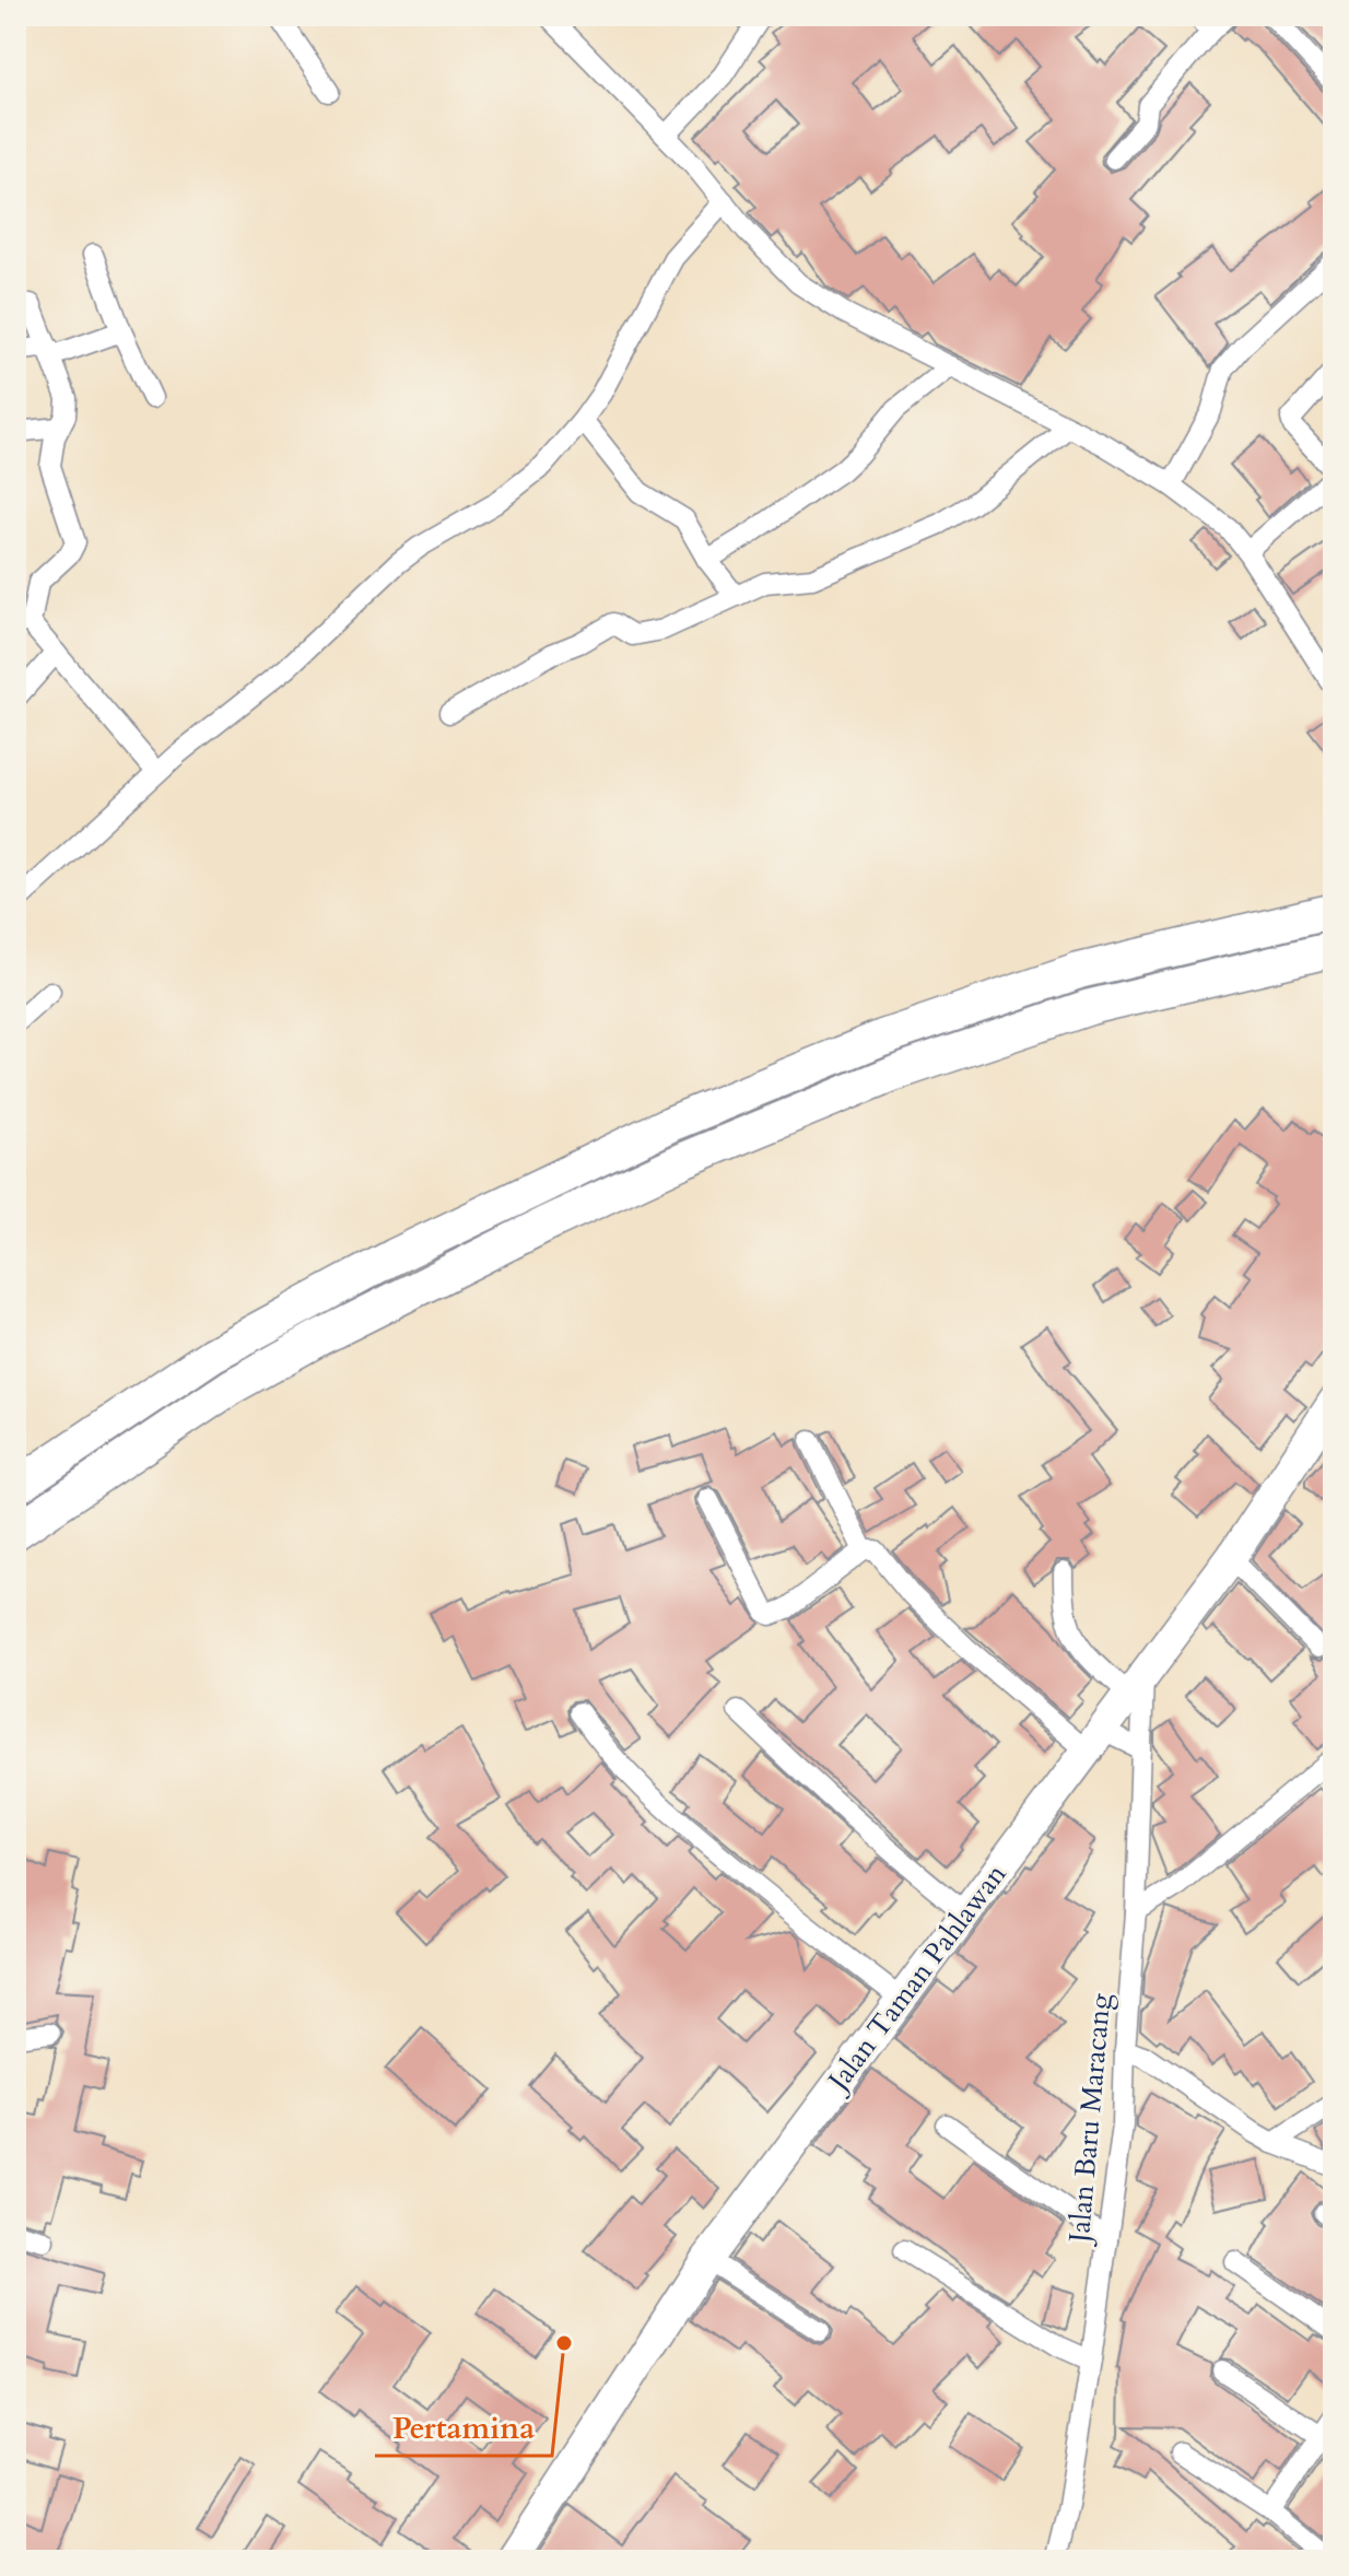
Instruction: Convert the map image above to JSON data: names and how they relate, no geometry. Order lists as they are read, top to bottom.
{
  "streets": {
    "main road": ["Jalan Taman Pahlawan"],
    "street": ["Jalan Baru Maracang"]
  },
  "crossings": [
    ["Jalan Taman Pahlawan", "Jalan Baru Maracang"]
  ],
  "places": ["Pertamina"]
}
